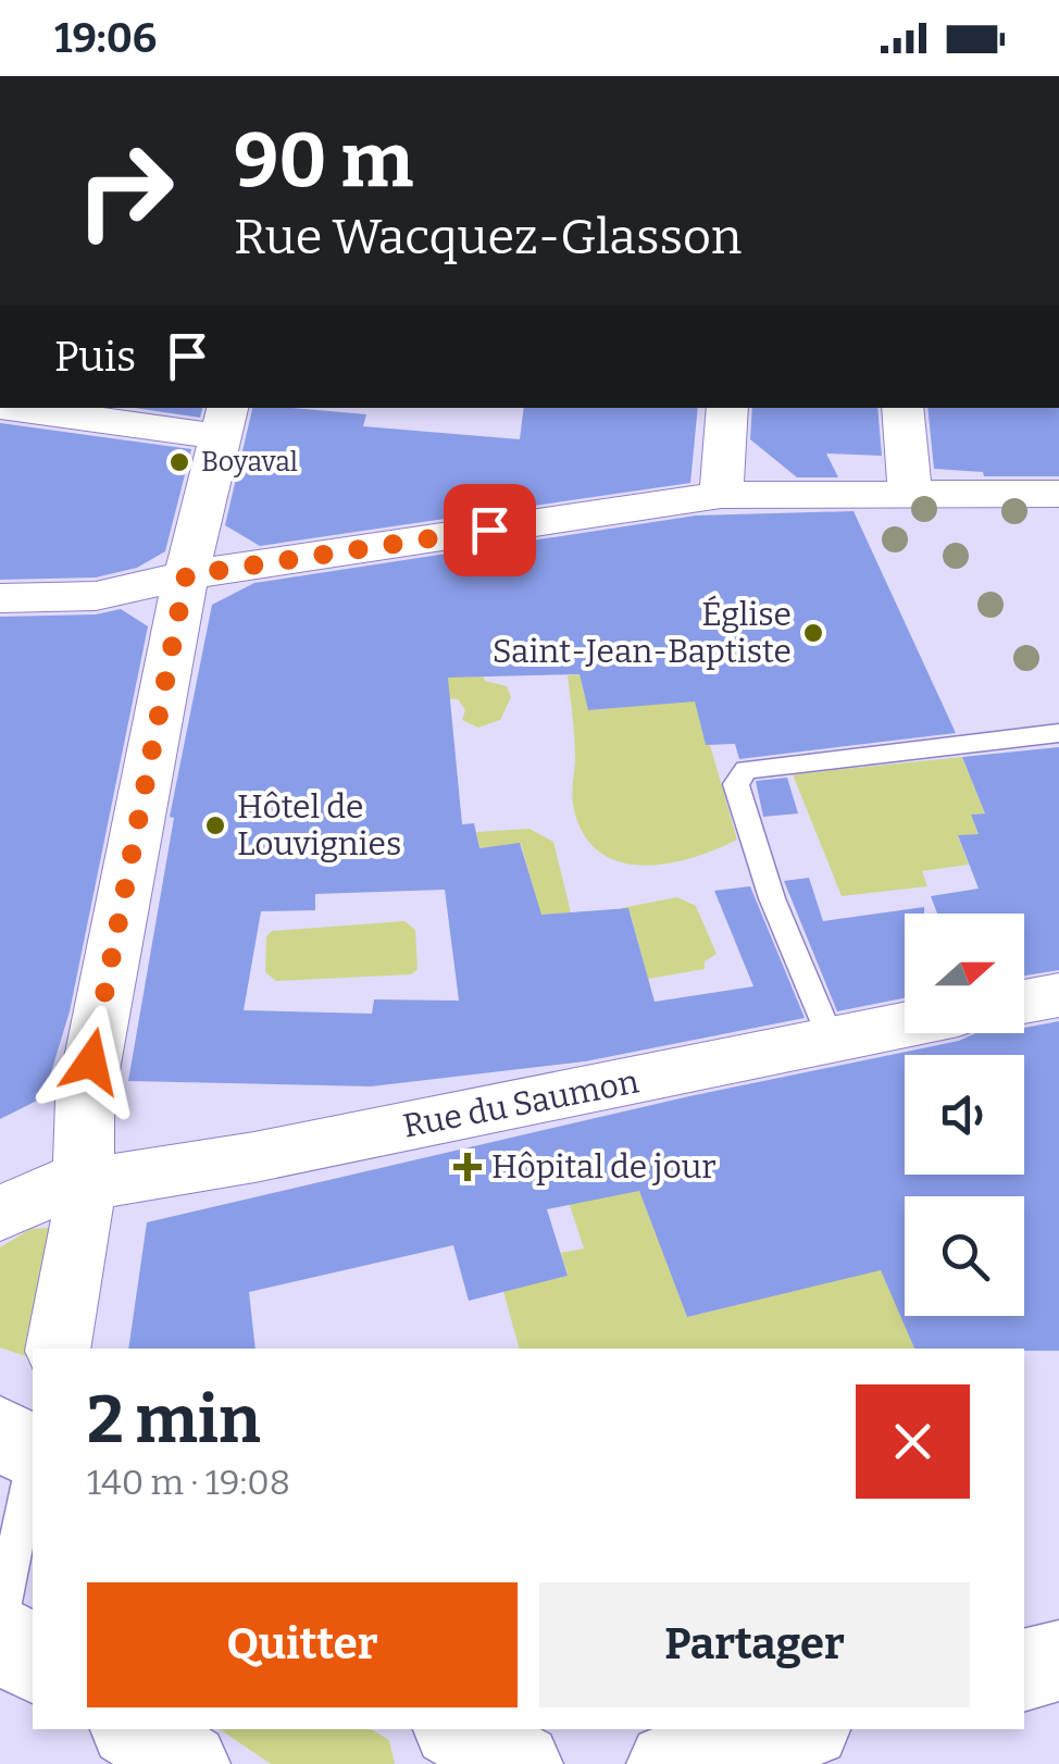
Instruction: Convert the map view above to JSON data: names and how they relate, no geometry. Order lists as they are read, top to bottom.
{
  "streets": {
    "street": ["Rue du Saumon"]
  },
  "places": {
    "other": ["Boyaval", "Église Saint-Jean-Baptiste", "Hôtel de Louvignies"],
    "health": ["Hôpital de jour"]
  },
  "north": "right",
  "page": {
    "status": "19:06",
    "turn": ["90 m", "Rue Wacquez-Glasson"],
    "then": "Puis",
    "heading": ["2 min", "140 m · 19:08"],
    "buttons": ["Quitter", "Partager"]
  }
}
